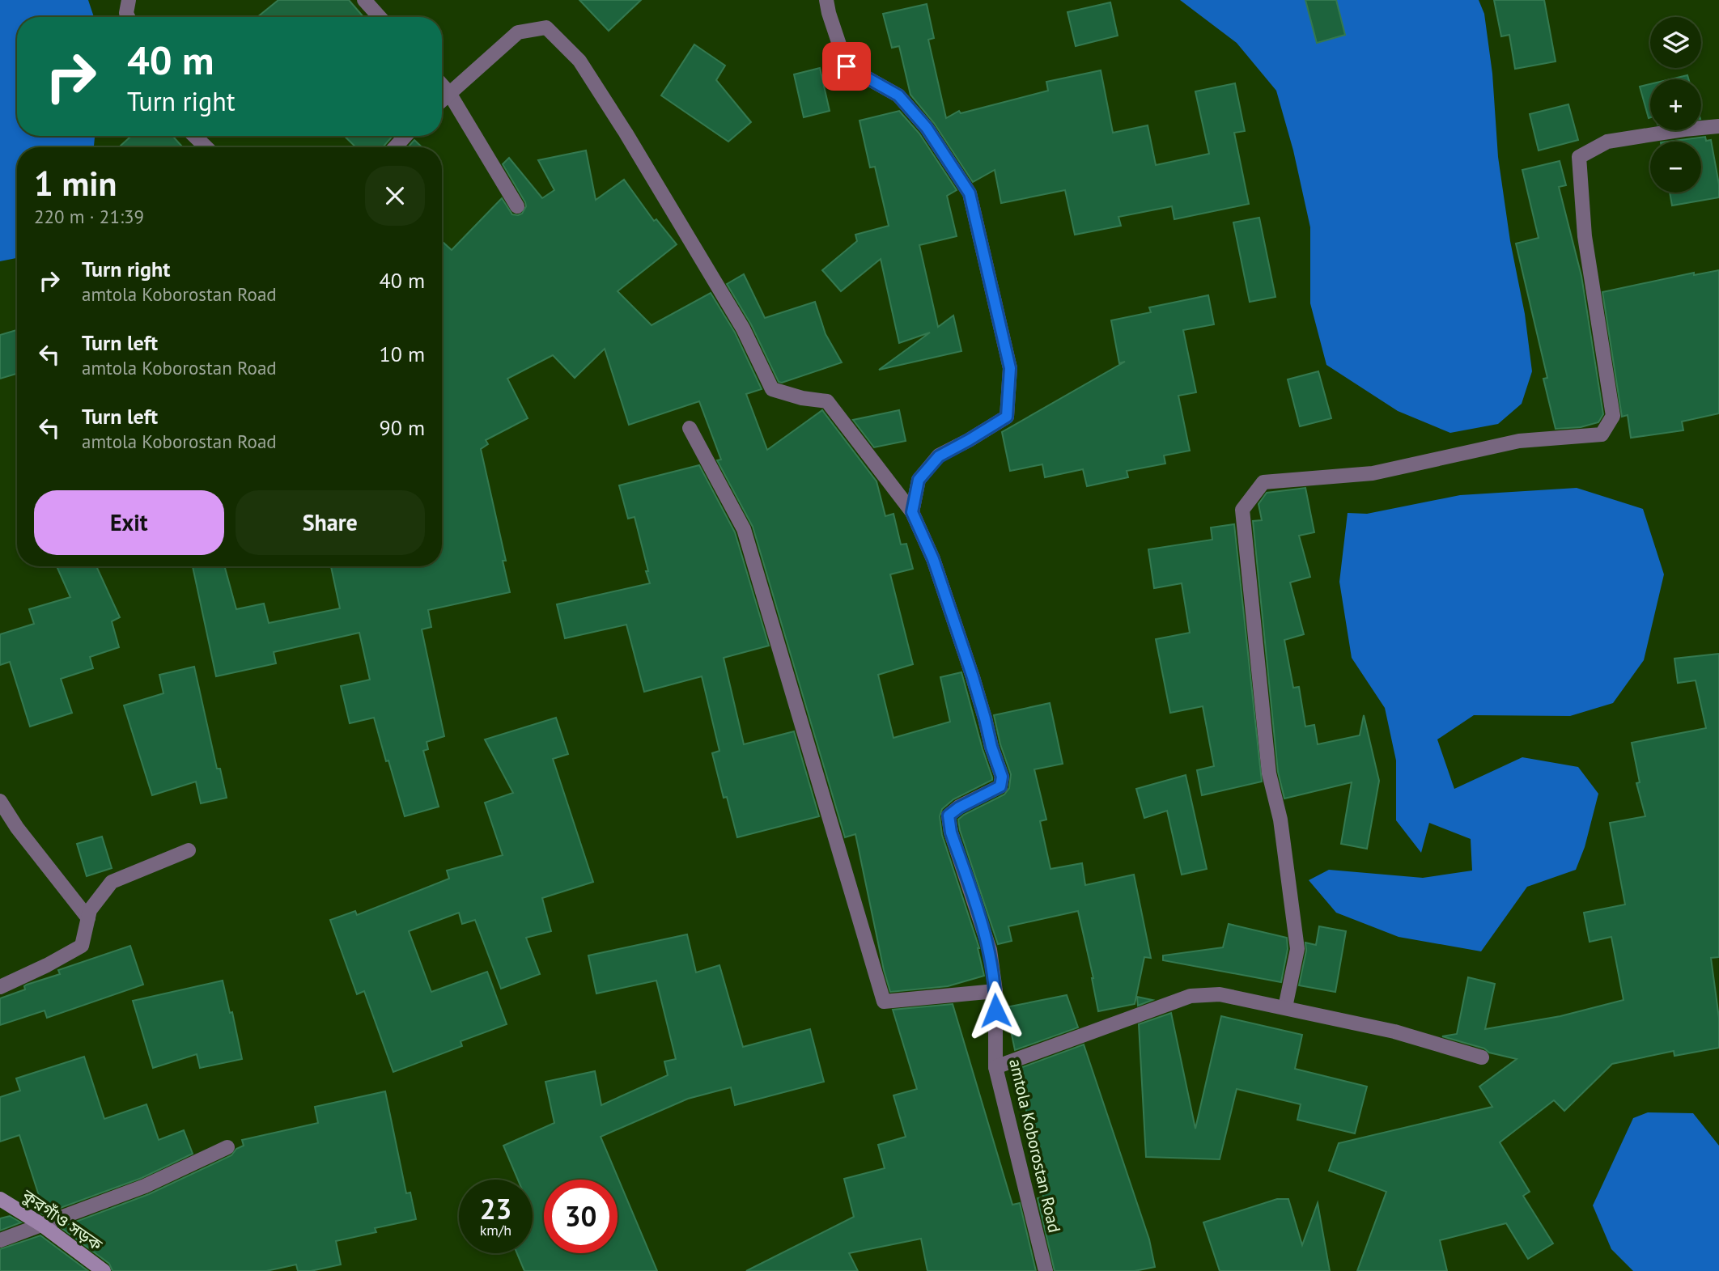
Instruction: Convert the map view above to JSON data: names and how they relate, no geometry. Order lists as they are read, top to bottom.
{
  "streets": {
    "street": ["amtola Koborostan Road", "কুরগাঁও সড়ক"]
  },
  "page": {
    "map_buttons": ["+", "−"],
    "turn": ["40 m", "Turn right"],
    "heading": ["1 min", "220 m · 21:39"],
    "list": [
      {
        "name": "Turn right",
        "note": "amtola Koborostan Road",
        "value": "40 m"
      },
      {
        "name": "Turn left",
        "note": "amtola Koborostan Road",
        "value": "10 m"
      },
      {
        "name": "Turn left",
        "note": "amtola Koborostan Road",
        "value": "90 m"
      }
    ],
    "buttons": ["Exit", "Share"],
    "speed": "23 km/h",
    "limit": "30"
  }
}
